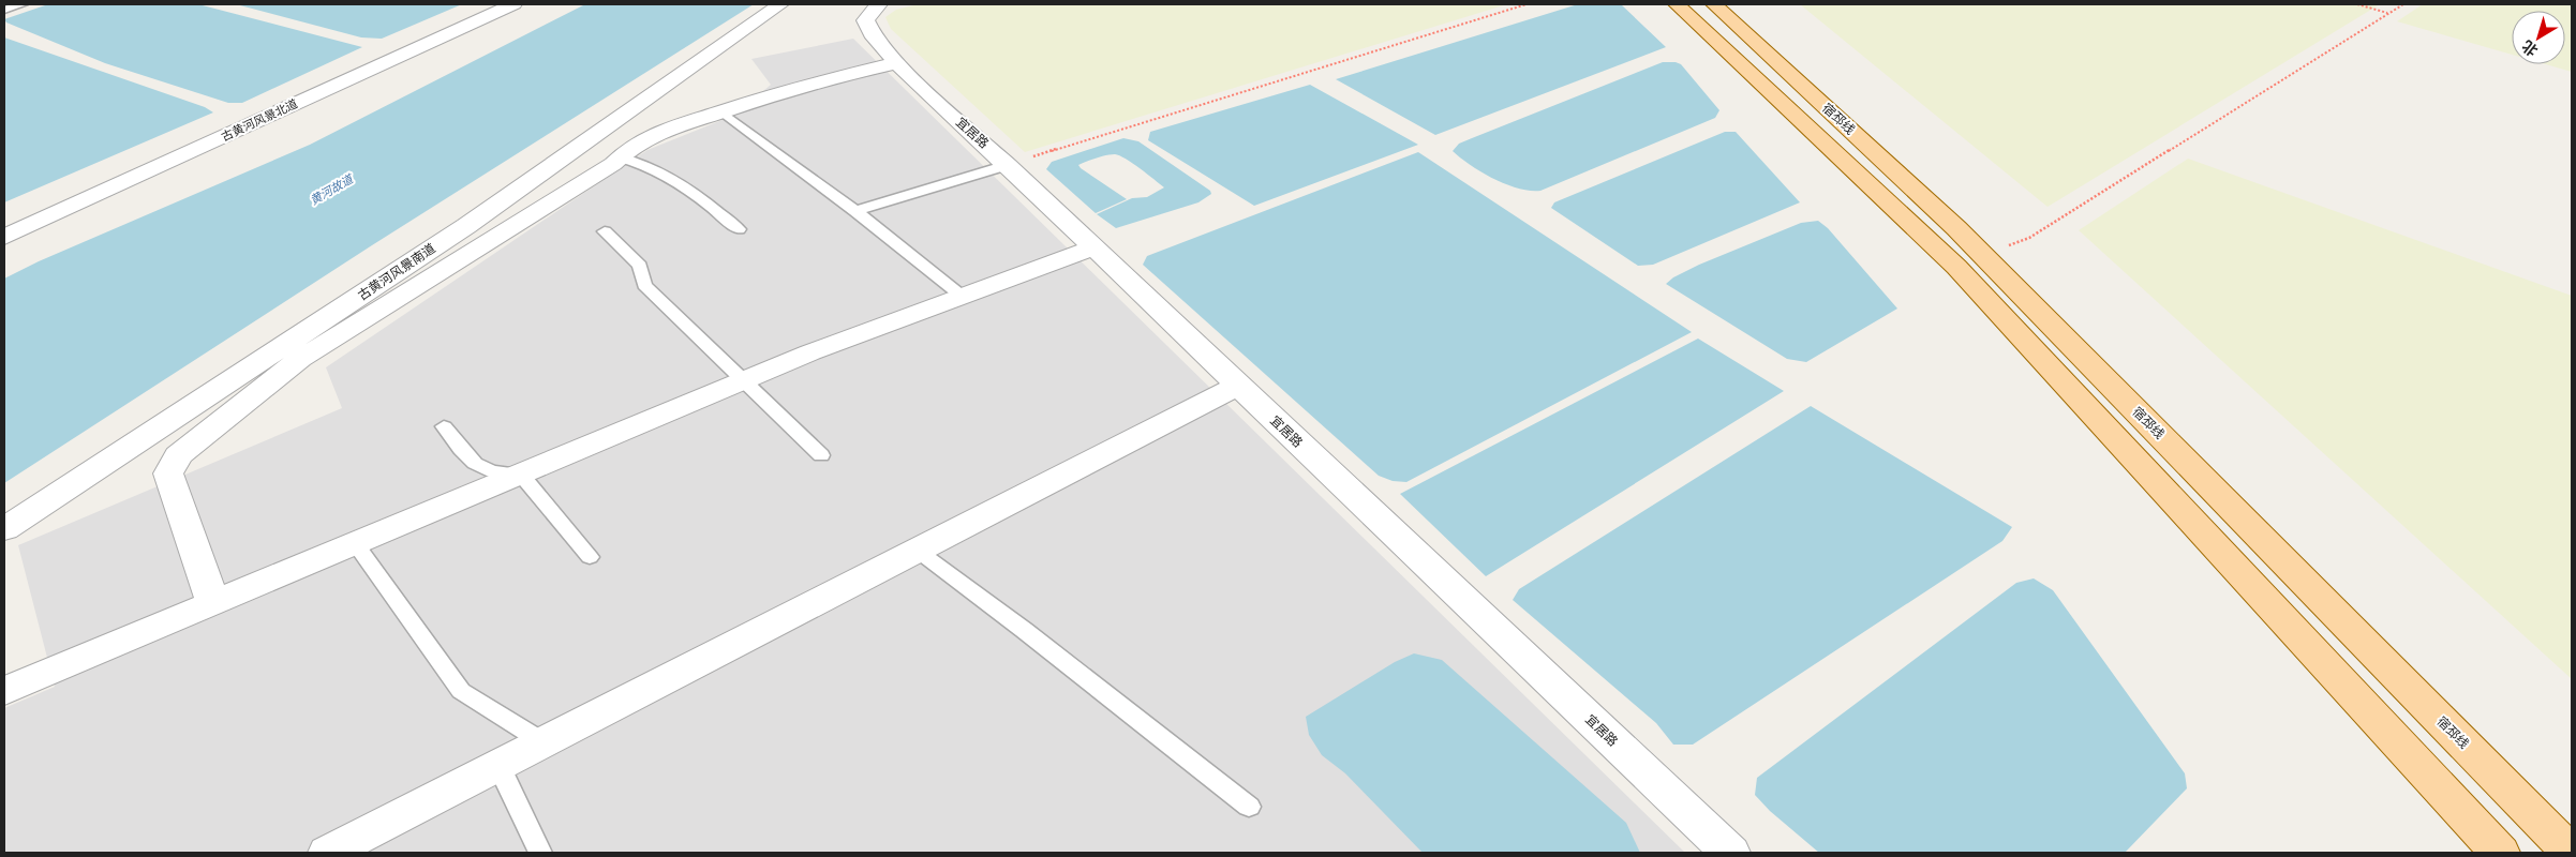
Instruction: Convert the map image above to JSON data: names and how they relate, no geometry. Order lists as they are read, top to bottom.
{
  "streets": {
    "main road": ["宿邳线"],
    "street": ["古黄河风景北道", "宜居路", "古黄河风景南道"]
  },
  "water": ["黄河故道"],
  "north": "bottom left"
}
